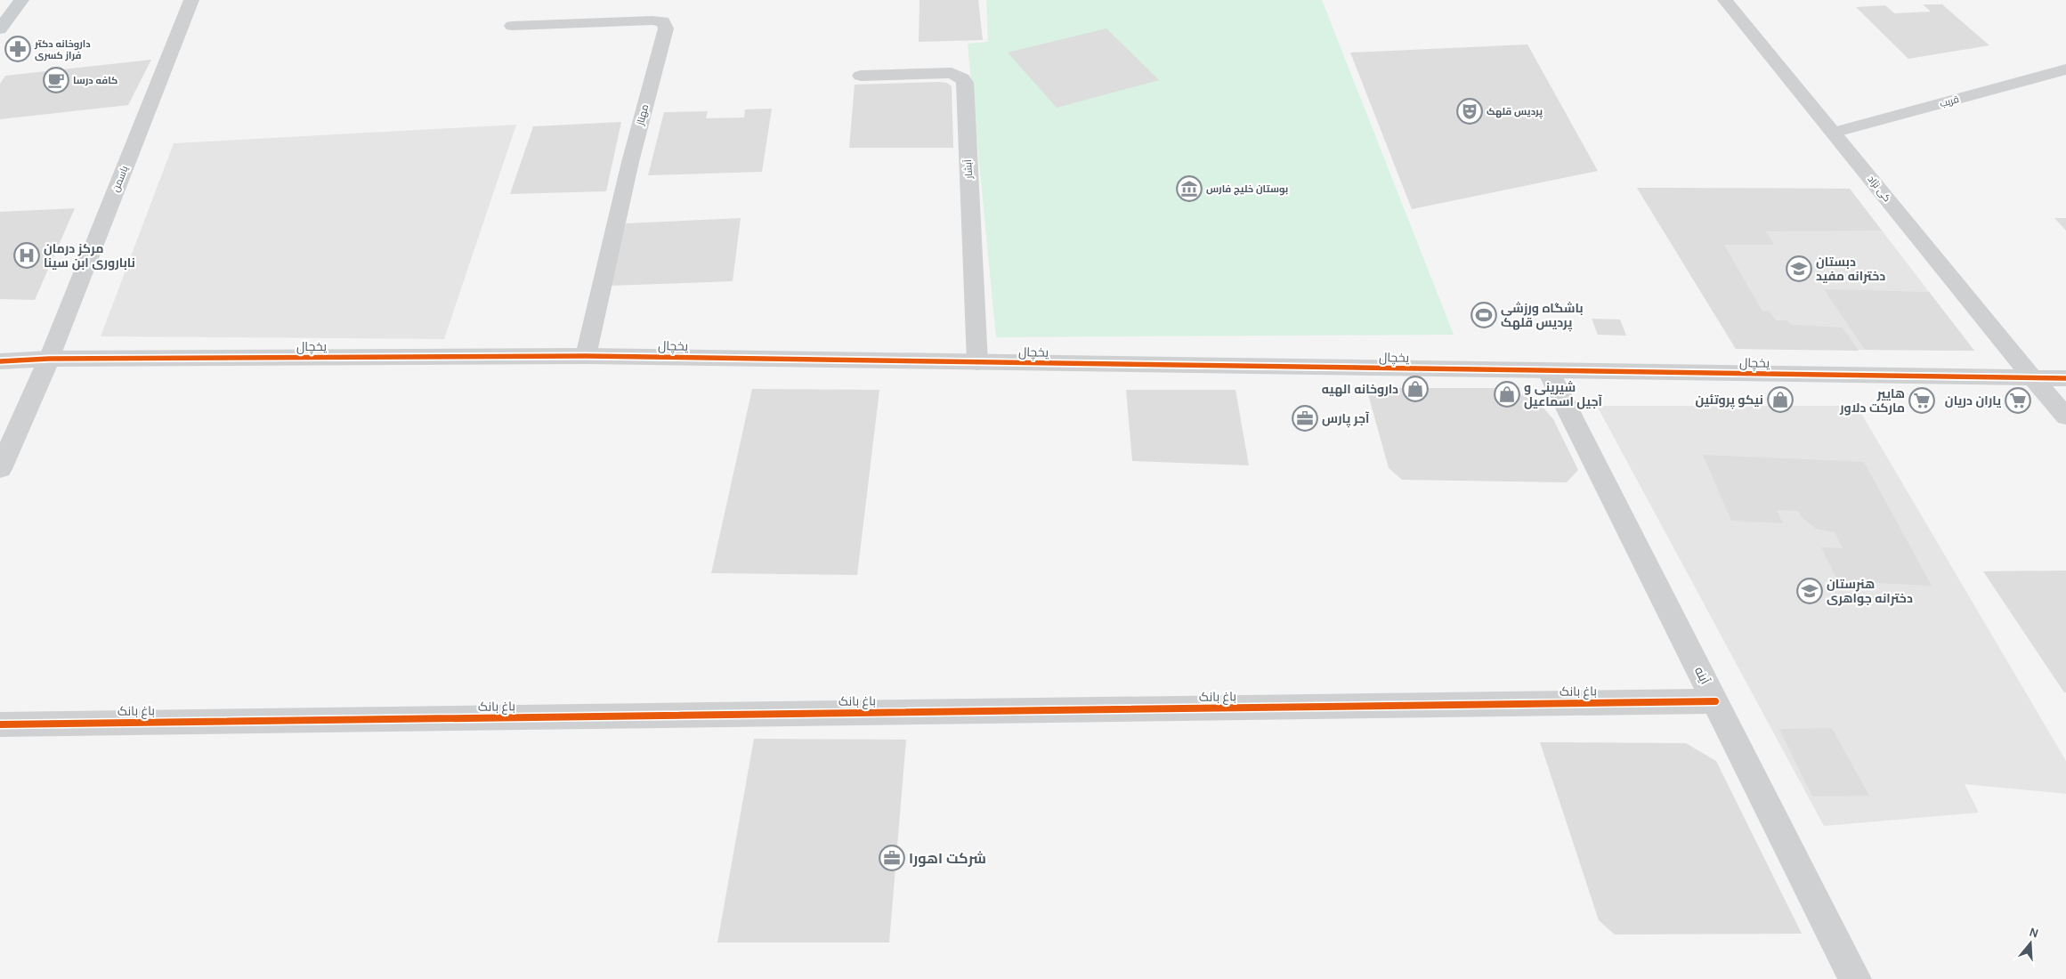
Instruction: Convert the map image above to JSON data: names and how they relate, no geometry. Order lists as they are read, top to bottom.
{
  "streets": {
    "street": [
      "قریب",
      "مهناز",
      "آبشار",
      "یاسمن",
      "کی نژاد",
      "یخچال",
      "آینه",
      "باغ بانک"
    ]
  },
  "crossings": [
    ["قریب", "کی نژاد"],
    ["مهناز", "یخچال"],
    ["آبشار", "یخچال"],
    ["یاسمن", "یخچال"],
    ["کی نژاد", "یخچال"],
    ["یخچال", "آینه"],
    ["آینه", "باغ بانک"]
  ],
  "places": {
    "pharmacy": ["داروخانه دکتر فراز کسری"],
    "cafe": ["کافه درسا"],
    "theatre": ["پردیس قلهک"],
    "museum": ["بوستان خلیج فارس"],
    "hospital": ["مرکز درمان ناباروری ابن سینا"],
    "school or university": ["دبستان دخترانه مفید", "هنرستان دخترانه جواهری"],
    "sports": ["باشگاه ورزشی پردیس قلهک"],
    "shop": ["داروخانه الهیه", "شیرینی و آجیل اسماعيل", "نیکو پروتئین"],
    "supermarket": ["هایپر مارکت دلاور", "یاران دریان"],
    "office": ["آجر پارس", "شرکت اهورا"]
  },
  "north": "top"
}
